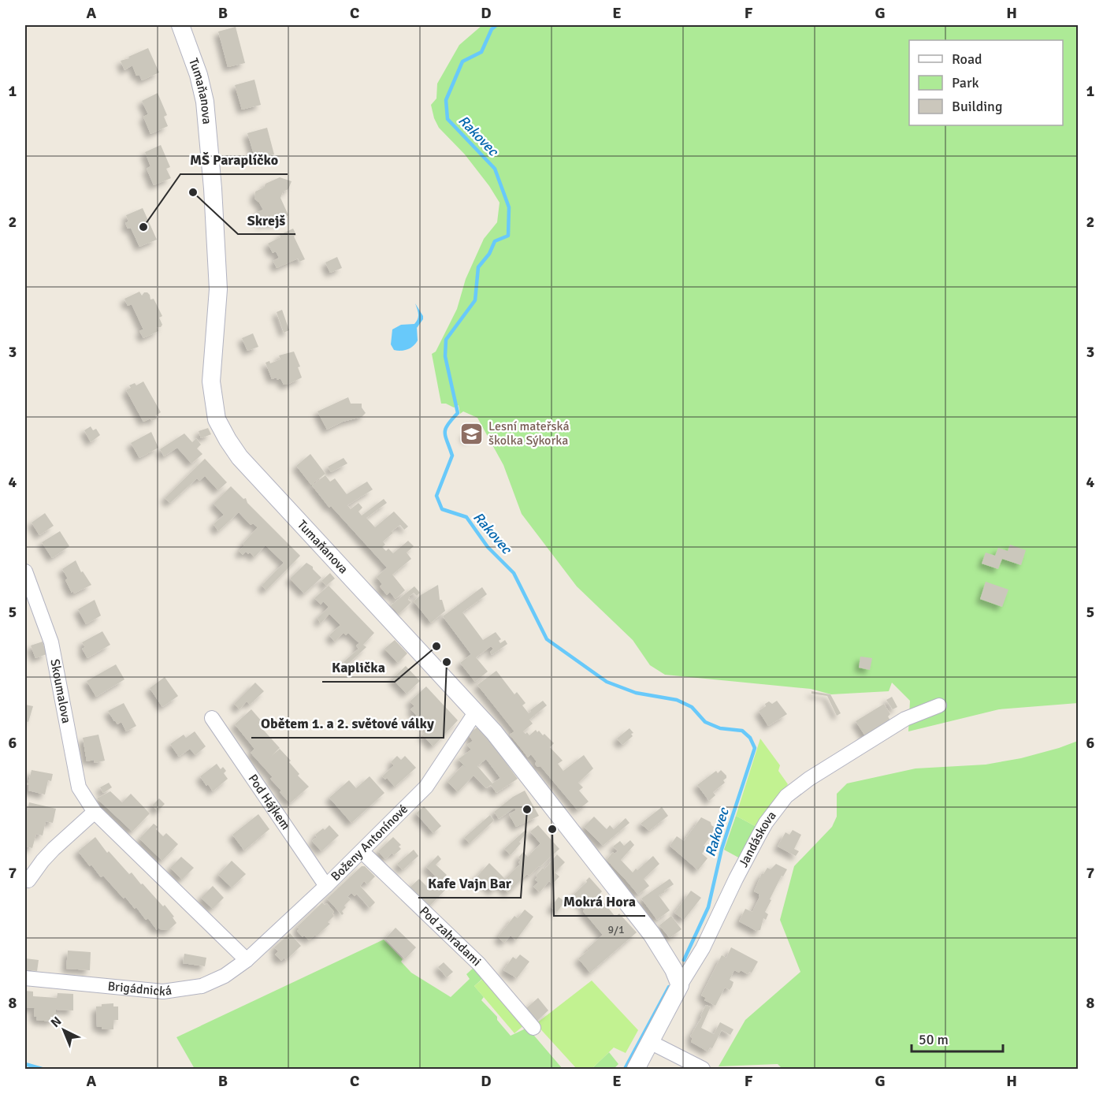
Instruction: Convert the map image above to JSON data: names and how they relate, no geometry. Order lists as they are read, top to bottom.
{
  "streets": {
    "street": [
      "Tumaňanova",
      "Skoumalova",
      "Pod Hájkem",
      "Jandáskova",
      "Boženy Antonínové",
      "Pod zahradami",
      "Brigádnická"
    ]
  },
  "crossings": [
    ["Tumaňanova", "Jandáskova"],
    ["Tumaňanova", "Boženy Antonínové"],
    ["Skoumalova", "Boženy Antonínové"],
    ["Skoumalova", "Brigádnická"],
    ["Pod Hájkem", "Boženy Antonínové"],
    ["Boženy Antonínové", "Pod zahradami"],
    ["Boženy Antonínové", "Brigádnická"]
  ],
  "water": ["Rakovec"],
  "places": {
    "other": [
      "Skrejš",
      "MŠ Paraplíčko",
      "Kaplička",
      "Obětem 1. a 2. světové války",
      "Kafe Vajn Bar",
      "Mokrá Hora"
    ],
    "school or university": ["Lesní mateřská školka Sýkorka"]
  },
  "house_numbers": ["9/1"],
  "legend": ["Road", "Park", "Building"],
  "scale_bar": "50 m",
  "north": "top left",
  "grid": {
    "columns": [
      "A",
      "B",
      "C",
      "D",
      "E",
      "F",
      "G",
      "H"
    ],
    "rows": [
      "1",
      "2",
      "3",
      "4",
      "5",
      "6",
      "7",
      "8"
    ]
  }
}
